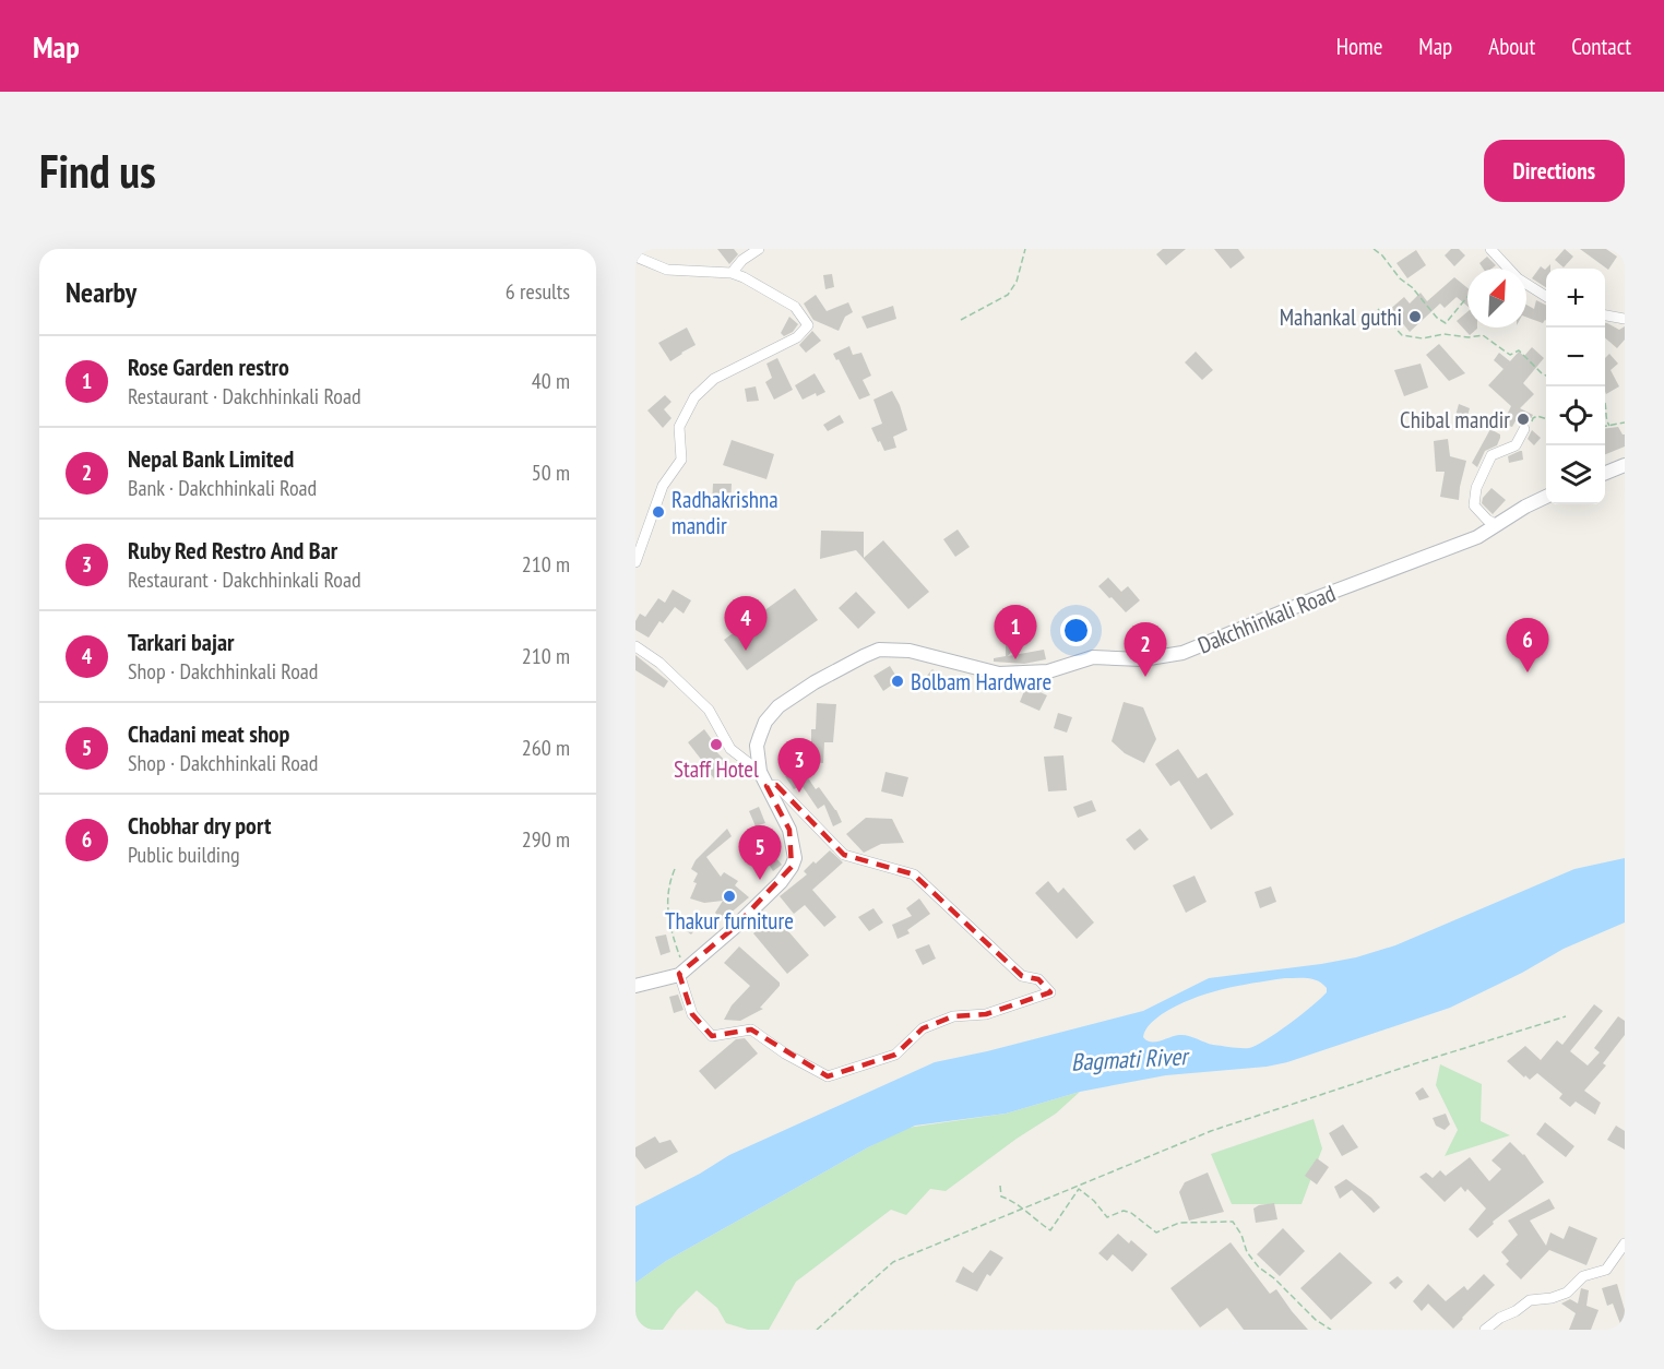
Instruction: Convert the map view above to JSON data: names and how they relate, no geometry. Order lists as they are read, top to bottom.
{
  "streets": {
    "main road": ["Dakchhinkali Road"]
  },
  "water": ["Bagmati River"],
  "places": [
    "Mahankal guthi",
    "Chibal mandir",
    "Radhakrishna mandir",
    "Bolbam Hardware",
    "Staff Hotel",
    "Thakur furniture"
  ],
  "north": "top right",
  "page": {
    "header": "Map",
    "nav": [
      "Home",
      "Map",
      "About",
      "Contact"
    ],
    "buttons": "Directions",
    "title": "Find us",
    "heading": ["Nearby", "6 results"],
    "map_buttons": ["+", "−"],
    "list": [
      {
        "mark": "1",
        "name": "Rose Garden restro",
        "note": "Restaurant · Dakchhinkali Road",
        "value": "40 m"
      },
      {
        "mark": "2",
        "name": "Nepal Bank Limited",
        "note": "Bank · Dakchhinkali Road",
        "value": "50 m"
      },
      {
        "mark": "3",
        "name": "Ruby Red Restro And Bar",
        "note": "Restaurant · Dakchhinkali Road",
        "value": "210 m"
      },
      {
        "mark": "4",
        "name": "Tarkari bajar",
        "note": "Shop · Dakchhinkali Road",
        "value": "210 m"
      },
      {
        "mark": "5",
        "name": "Chadani meat shop",
        "note": "Shop · Dakchhinkali Road",
        "value": "260 m"
      },
      {
        "mark": "6",
        "name": "Chobhar dry port",
        "note": "Public building",
        "value": "290 m"
      }
    ],
    "pins": [
      "4",
      "1",
      "6",
      "2",
      "3",
      "5"
    ]
  }
}
